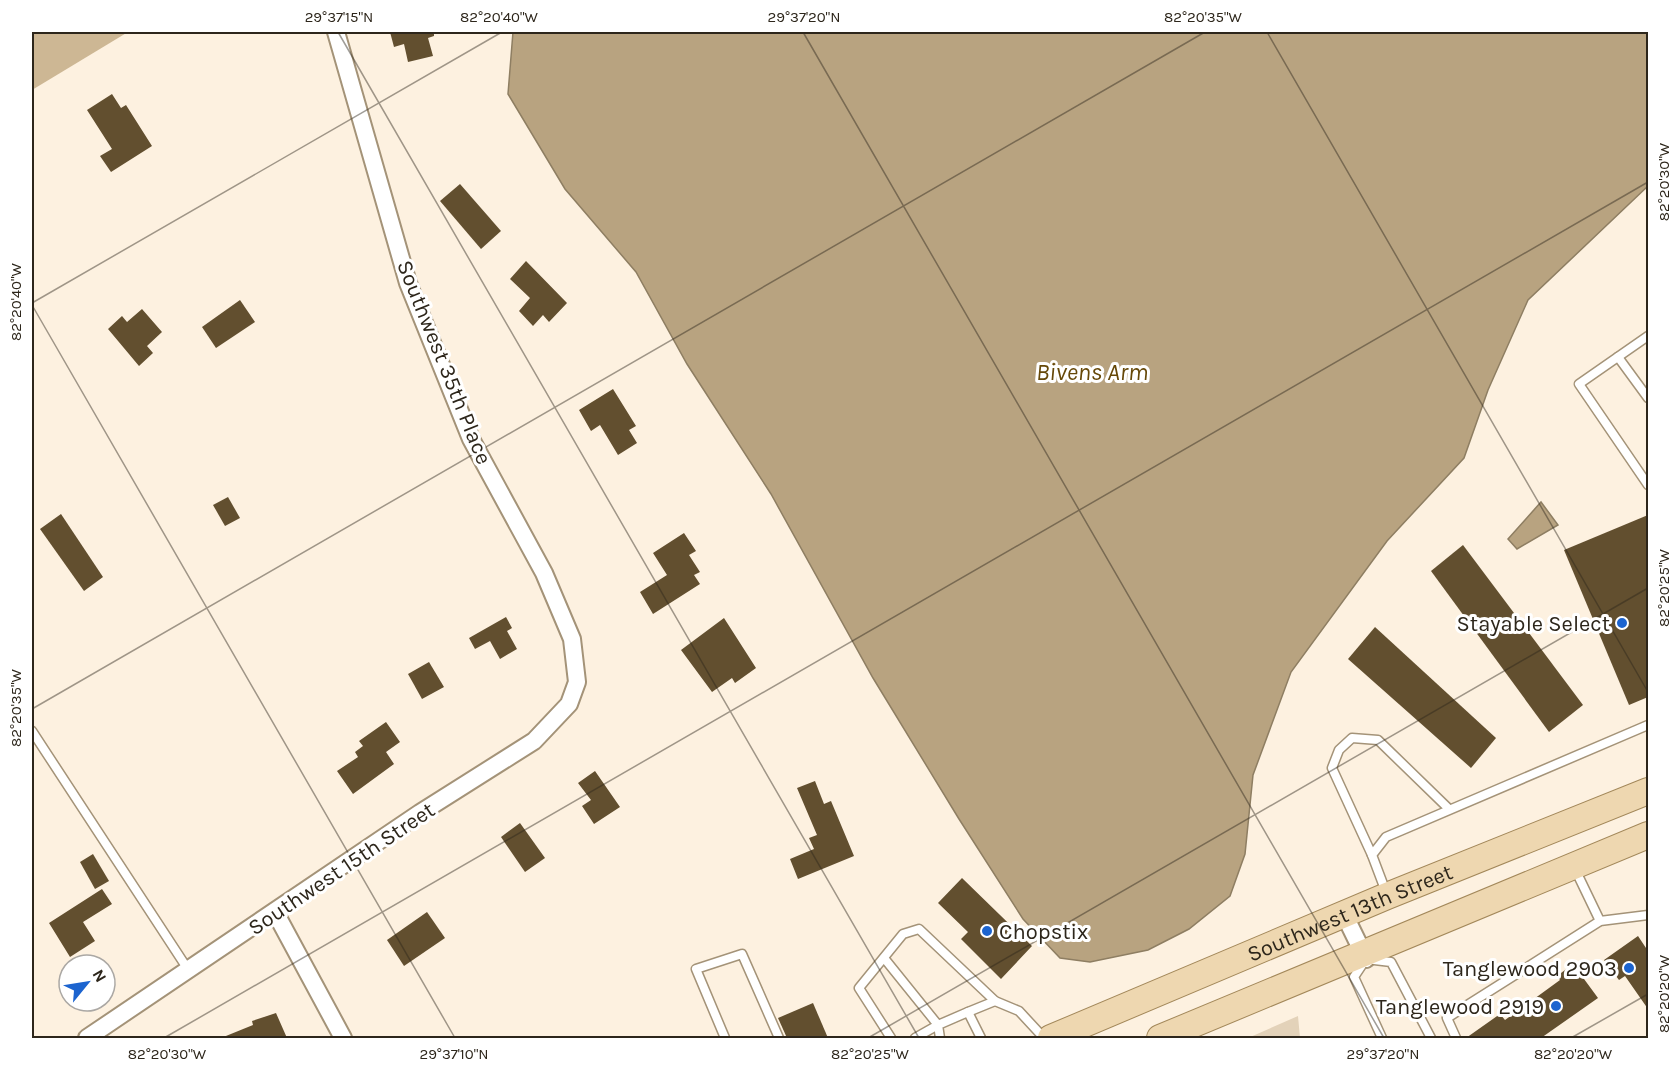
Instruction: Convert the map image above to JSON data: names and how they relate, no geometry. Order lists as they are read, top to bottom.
{
  "streets": {
    "main road": ["Southwest 13th Street"],
    "street": ["Southwest 35th Place", "Southwest 15th Street"]
  },
  "crossings": [
    ["Southwest 35th Place", "Southwest 15th Street"]
  ],
  "water": ["Bivens Arm"],
  "places": [
    "Stayable Select",
    "Chopstix",
    "Tanglewood 2903",
    "Tanglewood 2919"
  ],
  "north": "top right",
  "coordinates": [
    "29°37'15\"N",
    "82°20'40\"W",
    "29°37'20\"N",
    "82°20'35\"W",
    "82°20'30\"W",
    "82°20'25\"W",
    "82°20'20\"W",
    "29°37'10\"N"
  ]
}
